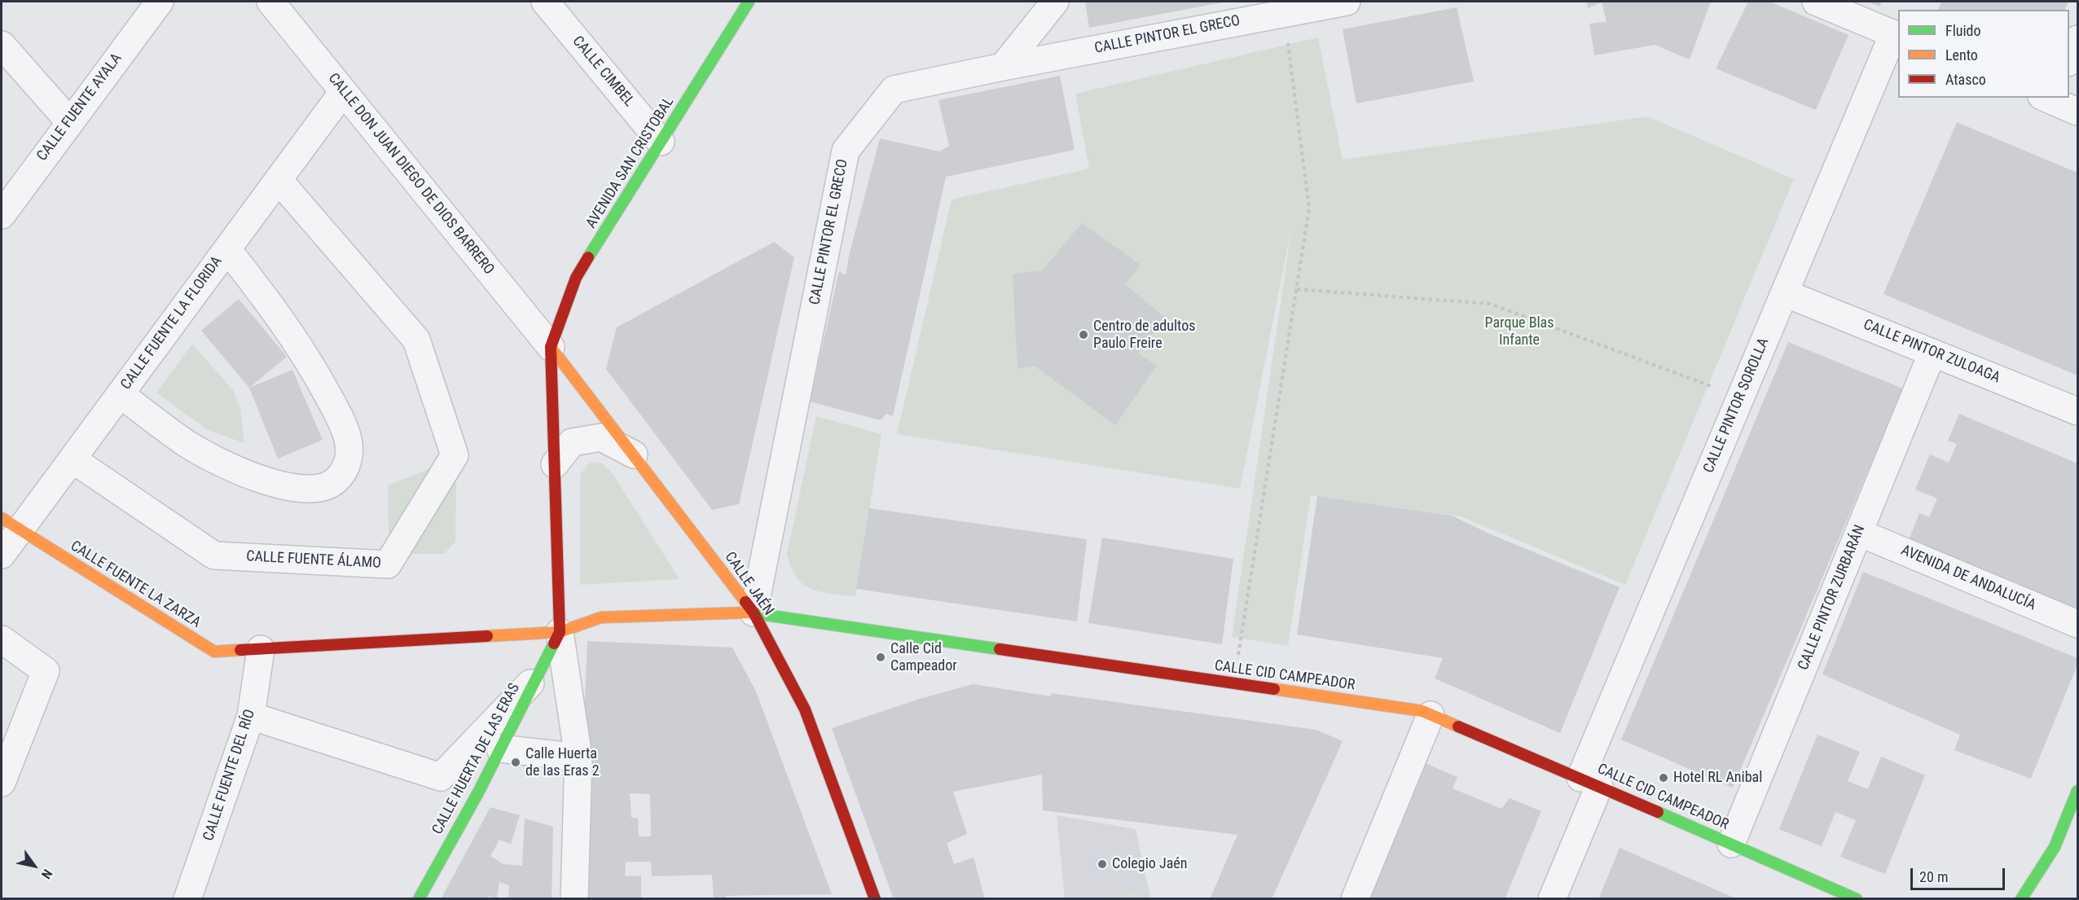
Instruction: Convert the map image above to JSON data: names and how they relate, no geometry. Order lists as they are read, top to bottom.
{
  "streets": {
    "street": [
      "CALLE PINTOR EL GRECO",
      "CALLE CIMBEL",
      "CALLE FUENTE AYALA",
      "AVENIDA SAN CRISTOBAL",
      "CALLE DON JUAN DIEGO DE DIOS BARRERO",
      "CALLE FUENTE LA FLORIDA",
      "CALLE PINTOR ZULOAGA",
      "CALLE PINTOR SOROLLA",
      "CALLE FUENTE ÁLAMO",
      "AVENIDA DE ANDALUCÍA",
      "CALLE JAÉN",
      "CALLE FUENTE LA ZARZA",
      "CALLE PINTOR ZURBARÁN",
      "CALLE CID CAMPEADOR",
      "CALLE HUERTA DE LAS ERAS",
      "CALLE FUENTE DEL RÍO"
    ]
  },
  "crossings": [
    ["CALLE PINTOR EL GRECO", "CALLE JAÉN"],
    ["CALLE PINTOR EL GRECO", "CALLE CID CAMPEADOR"],
    ["CALLE CIMBEL", "AVENIDA SAN CRISTOBAL"],
    ["AVENIDA SAN CRISTOBAL", "CALLE DON JUAN DIEGO DE DIOS BARRERO"],
    ["AVENIDA SAN CRISTOBAL", "CALLE JAÉN"],
    ["AVENIDA SAN CRISTOBAL", "CALLE HUERTA DE LAS ERAS"],
    ["CALLE DON JUAN DIEGO DE DIOS BARRERO", "CALLE FUENTE LA FLORIDA"],
    ["CALLE DON JUAN DIEGO DE DIOS BARRERO", "CALLE JAÉN"],
    ["CALLE DON JUAN DIEGO DE DIOS BARRERO", "CALLE HUERTA DE LAS ERAS"],
    ["CALLE FUENTE LA FLORIDA", "CALLE FUENTE ÁLAMO"],
    ["CALLE FUENTE LA FLORIDA", "CALLE FUENTE LA ZARZA"],
    ["CALLE PINTOR ZULOAGA", "CALLE PINTOR SOROLLA"],
    ["CALLE PINTOR ZULOAGA", "CALLE PINTOR ZURBARÁN"],
    ["CALLE PINTOR SOROLLA", "CALLE CID CAMPEADOR"],
    ["AVENIDA DE ANDALUCÍA", "CALLE PINTOR ZURBARÁN"],
    ["CALLE JAÉN", "CALLE CID CAMPEADOR"],
    ["CALLE JAÉN", "CALLE HUERTA DE LAS ERAS"],
    ["CALLE FUENTE LA ZARZA", "CALLE FUENTE DEL RÍO"],
    ["CALLE PINTOR ZURBARÁN", "CALLE CID CAMPEADOR"],
    ["CALLE CID CAMPEADOR", "CALLE HUERTA DE LAS ERAS"]
  ],
  "parks": ["Parque Blas Infante"],
  "places": [
    "Centro de adultos Paulo Freire",
    "Calle Cid Campeador",
    "Calle Huerta de las Eras 2",
    "Hotel RL Anibal",
    "Colegio Jaén"
  ],
  "legend": ["Fluido", "Lento", "Atasco"],
  "scale_bar": "20 m",
  "north": "bottom right"
}
